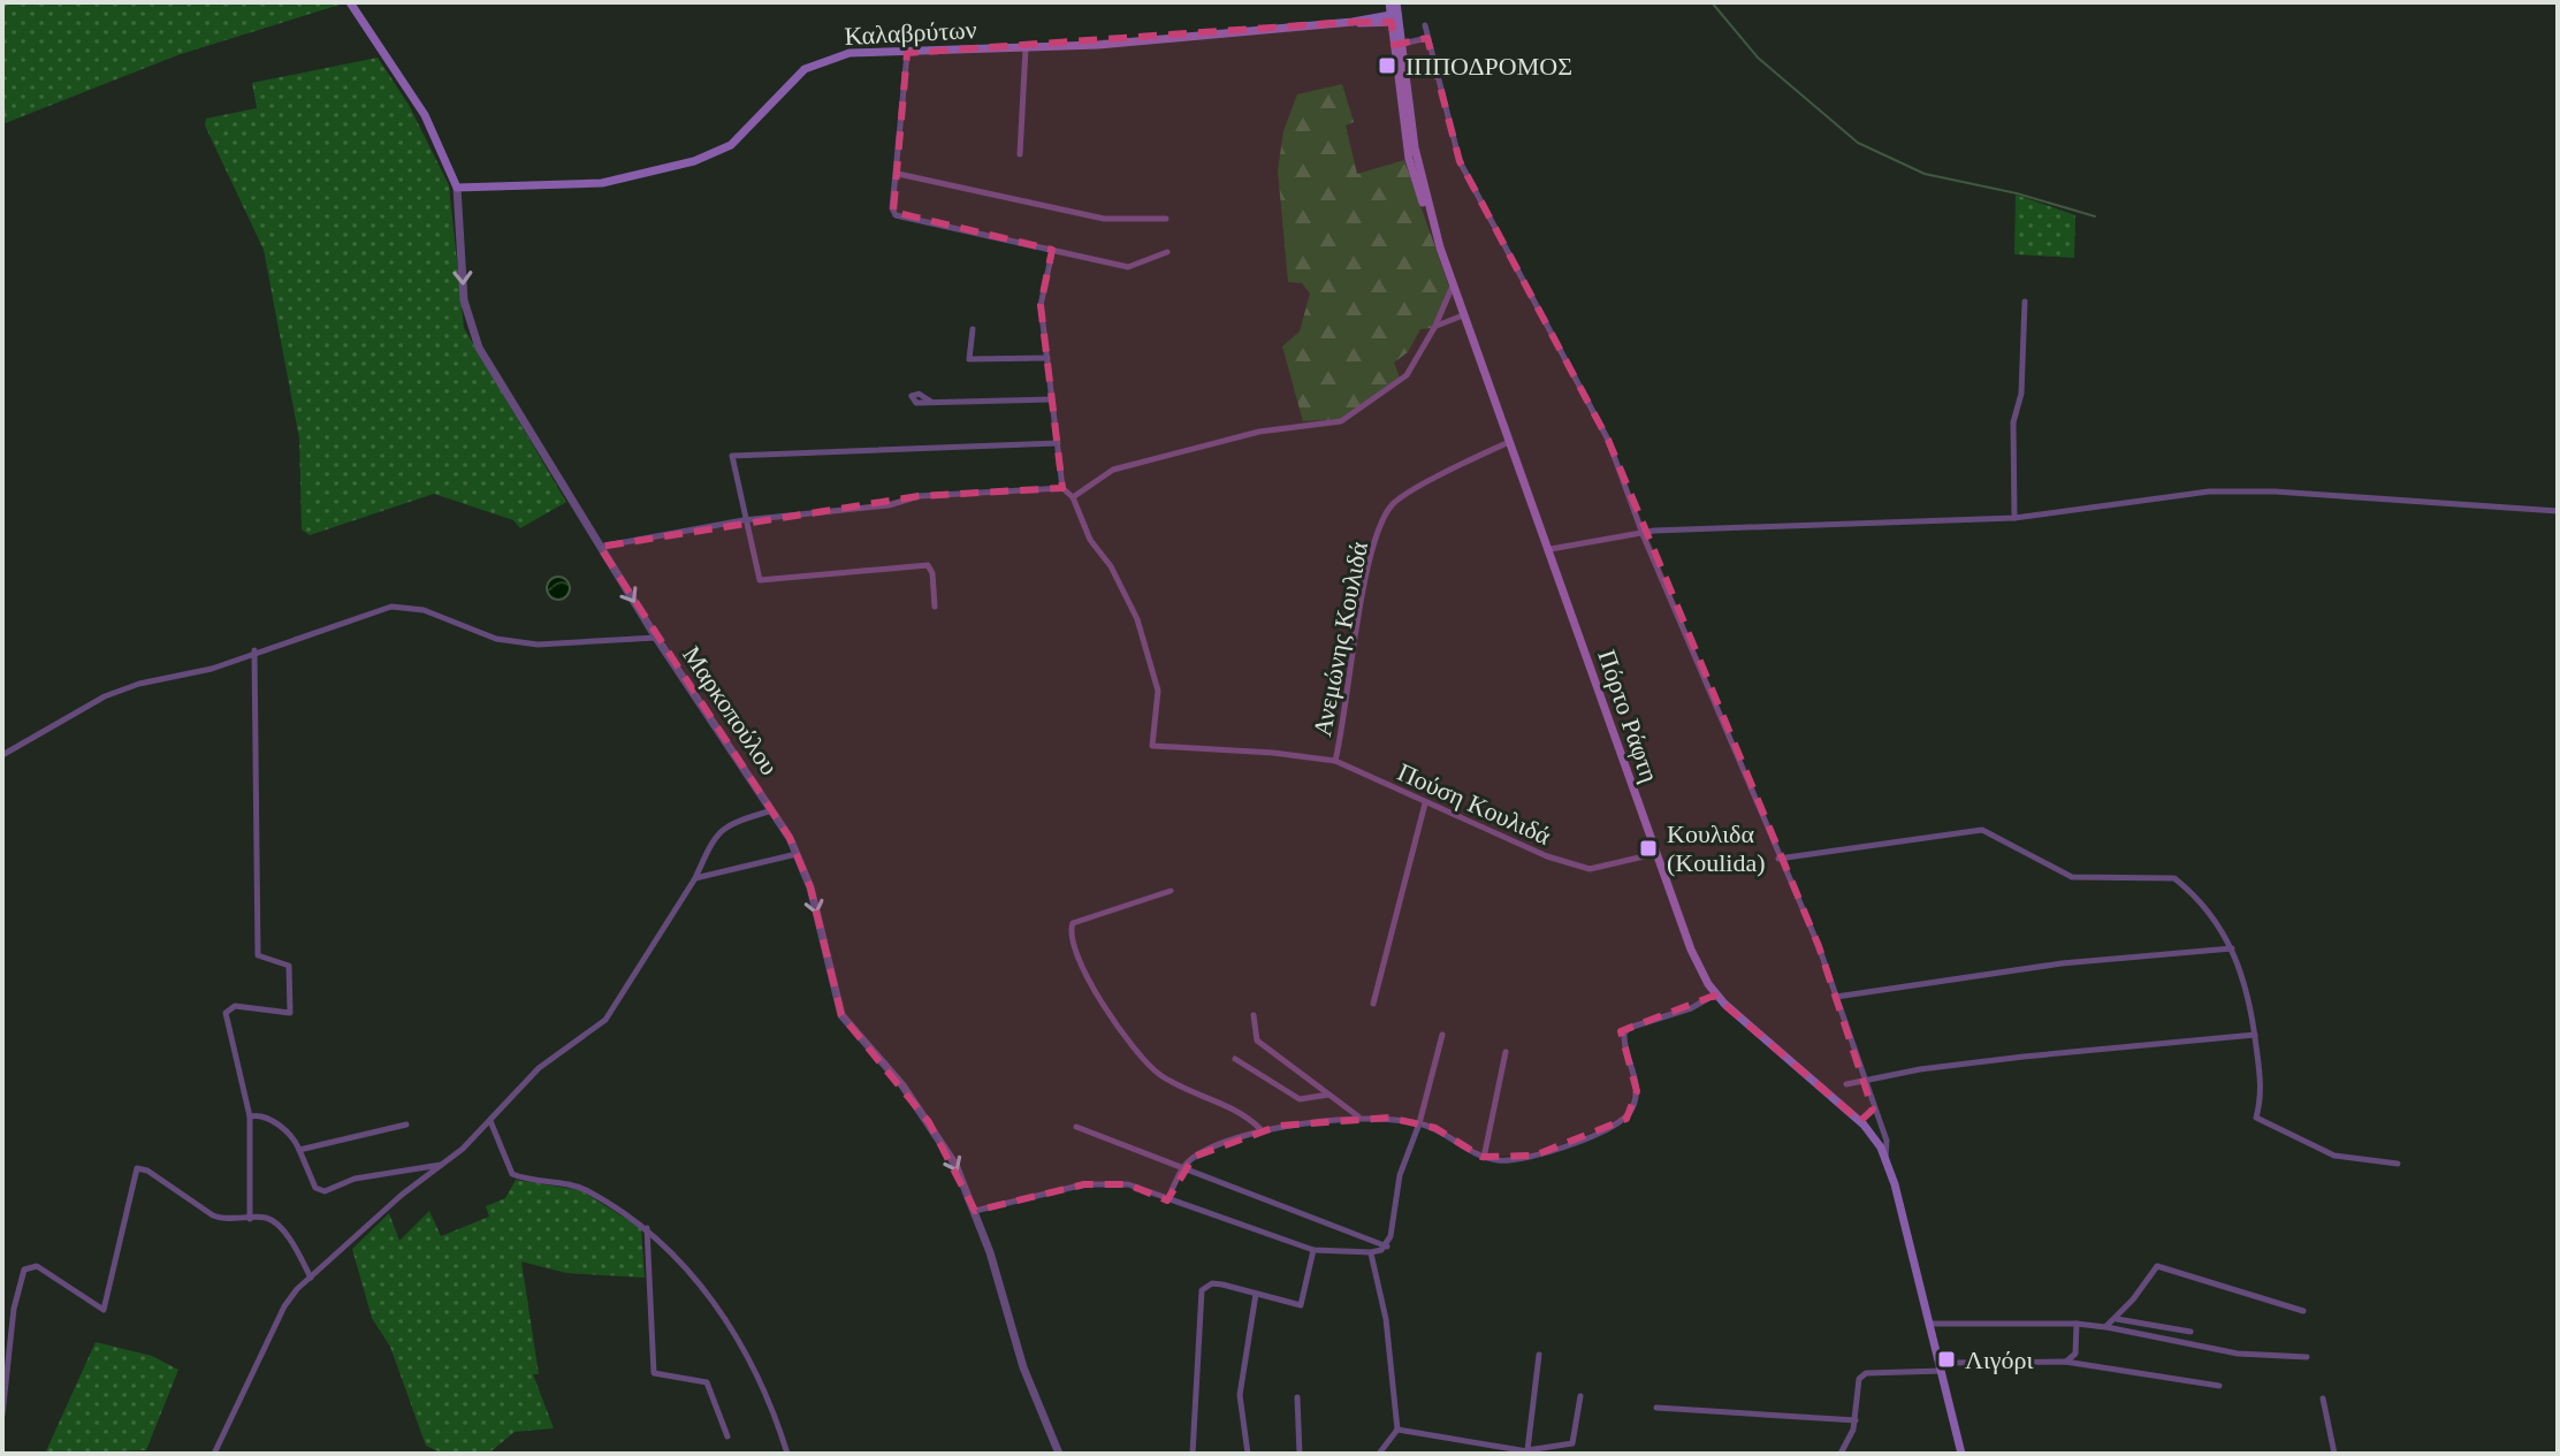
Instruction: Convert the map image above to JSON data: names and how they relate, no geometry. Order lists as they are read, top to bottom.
{
  "streets": {
    "main road": ["Καλαβρύτων", "Μαρκοπούλου", "Πόρτο Ράφτη"],
    "street": ["Ανεμώνης Κουλιδά", "Πούση Κουλιδά"]
  },
  "crossings": [
    ["Καλαβρύτων", "Μαρκοπούλου"],
    ["Καλαβρύτων", "Πόρτο Ράφτη"],
    ["Ανεμώνης Κουλιδά", "Πόρτο Ράφτη"],
    ["Ανεμώνης Κουλιδά", "Πούση Κουλιδά"],
    ["Πόρτο Ράφτη", "Πούση Κουλιδά"]
  ],
  "one_way": ["Μαρκοπούλου"],
  "places": {
    "transit": ["ΙΠΠΟΔΡΟΜΟΣ", "Κουλιδα (Koulida)", "Λιγόρι"]
  }
}
